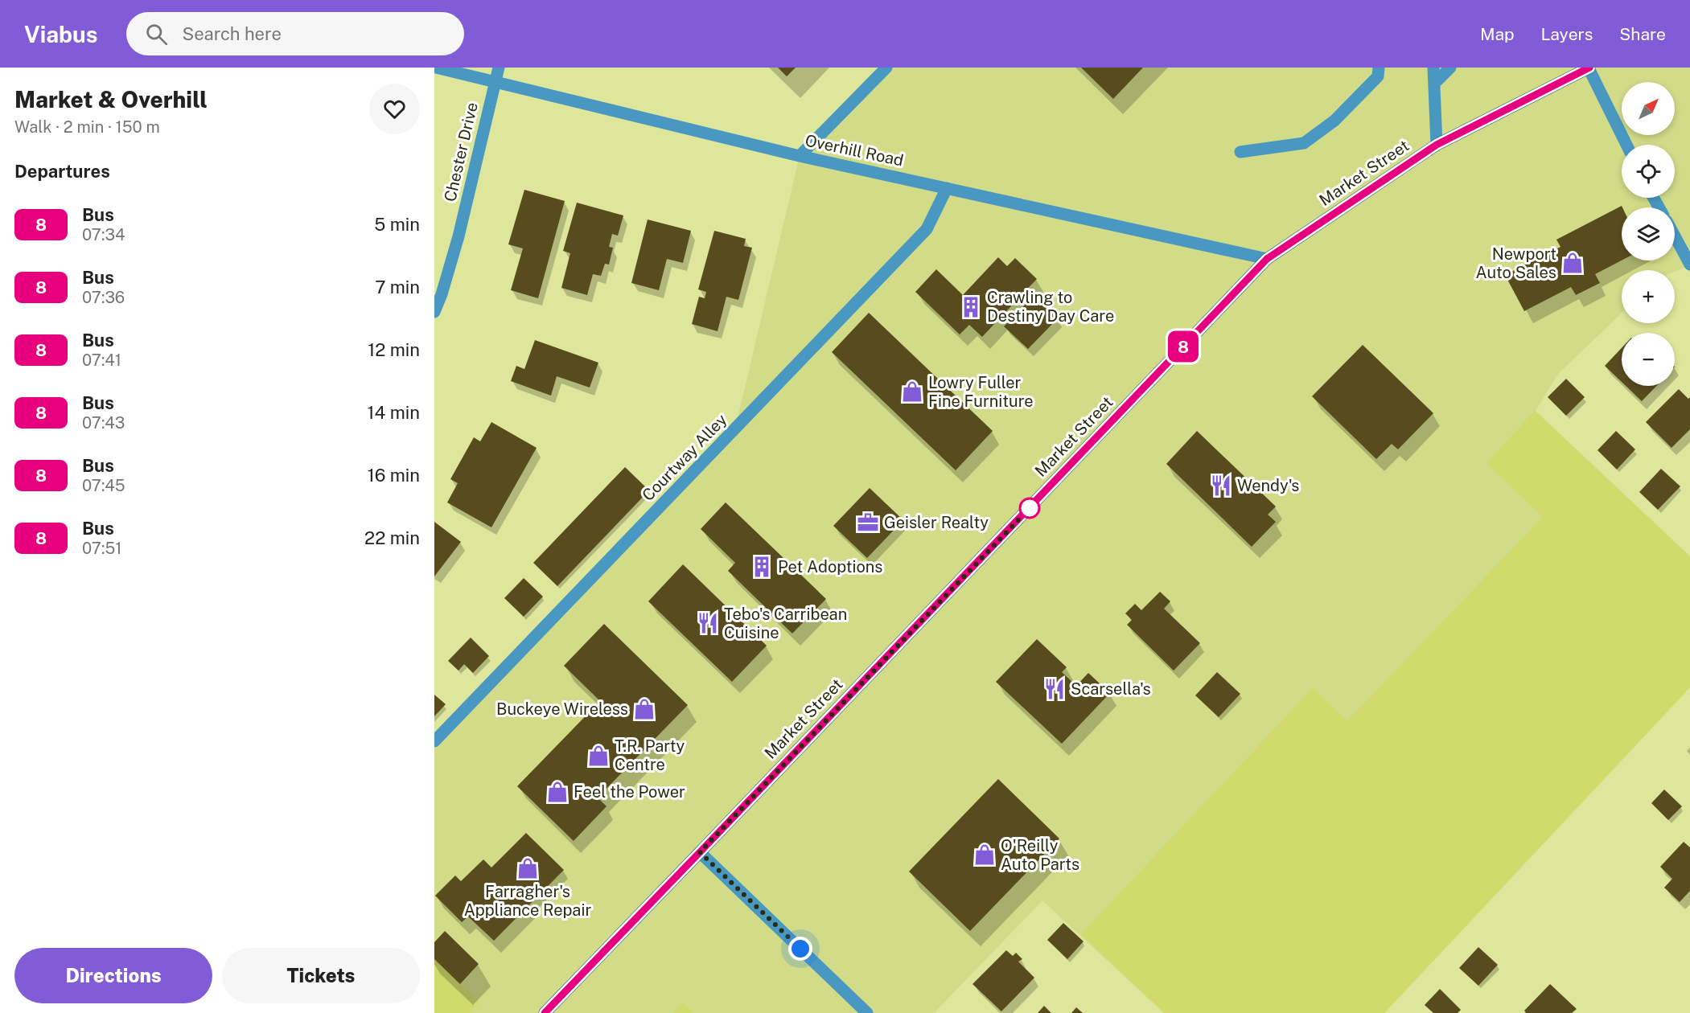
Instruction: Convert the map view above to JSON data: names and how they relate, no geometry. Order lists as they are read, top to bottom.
{
  "streets": {
    "main road": ["Market Street"],
    "street": ["Overhill Road", "Chester Drive", "Courtway Alley"]
  },
  "crossings": [
    ["Overhill Road", "Chester Drive"],
    ["Overhill Road", "Market Street"],
    ["Overhill Road", "Courtway Alley"]
  ],
  "places": {
    "shop": [
      "Newport Auto Sales",
      "Lowry Fuller Fine Furniture",
      "Buckeye Wireless",
      "T.R. Party Centre",
      "Feel the Power",
      "O'Reilly Auto Parts",
      "Farragher's Appliance Repair"
    ],
    "building": ["Crawling to Destiny Day Care", "Pet Adoptions"],
    "restaurant": ["Wendy's", "Tebo's Carribean Cuisine", "Scarsella's"],
    "office": ["Geisler Realty"]
  },
  "lines": ["bus line 8"],
  "north": "top right",
  "page": {
    "header": "Viabus",
    "search": "Search here",
    "nav": ["Map", "Layers", "Share"],
    "heading": [
      ["Market & Overhill", "Walk · 2 min · 150 m"],
      "Departures"
    ],
    "on_map": "8",
    "map_buttons": ["+", "−"],
    "list": [
      {
        "mark": "8",
        "name": "Bus",
        "note": "07:34",
        "value": "5 min"
      },
      {
        "mark": "8",
        "name": "Bus",
        "note": "07:36",
        "value": "7 min"
      },
      {
        "mark": "8",
        "name": "Bus",
        "note": "07:41",
        "value": "12 min"
      },
      {
        "mark": "8",
        "name": "Bus",
        "note": "07:43",
        "value": "14 min"
      },
      {
        "mark": "8",
        "name": "Bus",
        "note": "07:45",
        "value": "16 min"
      },
      {
        "mark": "8",
        "name": "Bus",
        "note": "07:51",
        "value": "22 min"
      }
    ],
    "buttons": ["Directions", "Tickets"]
  }
}
